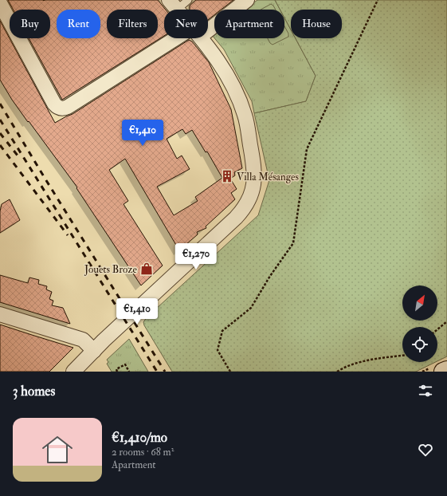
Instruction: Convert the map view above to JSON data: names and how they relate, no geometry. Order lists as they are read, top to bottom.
{
  "places": {
    "building": ["Villa Mésanges"],
    "shop": ["Jouets Broze"]
  },
  "north": "top right",
  "page": {
    "chip": [
      "Buy",
      "Rent",
      "Filters",
      "New",
      "Apartment",
      "House"
    ],
    "price": ["€1,410", "€1,270", "€1,410"],
    "heading": "3 homes",
    "list": [
      {
        "name": "€1,410/mo",
        "note": "2 rooms · 68 m² · Apartment"
      }
    ]
  }
}
